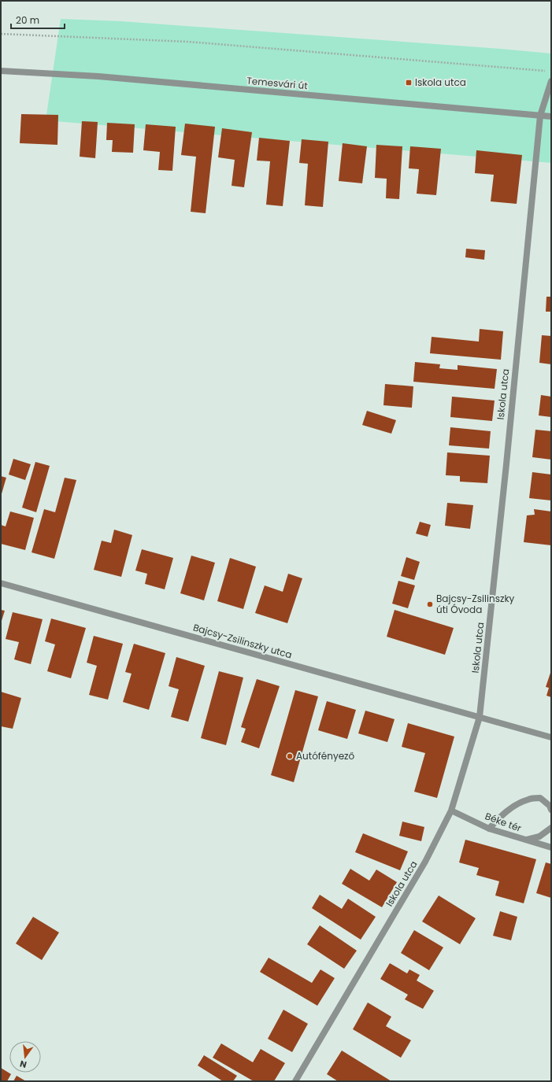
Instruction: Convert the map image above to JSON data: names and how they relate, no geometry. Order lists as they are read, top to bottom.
{
  "streets": {
    "street": [
      "Temesvári út",
      "Iskola utca",
      "Bajcsy-Zsilinszky utca",
      "Béke tér"
    ]
  },
  "crossings": [
    ["Temesvári út", "Iskola utca"],
    ["Iskola utca", "Bajcsy-Zsilinszky utca"],
    ["Iskola utca", "Béke tér"]
  ],
  "places": {
    "transit": ["Iskola utca"],
    "other": ["Bajcsy-Zsilinszky úti Óvoda", "Autófényező"]
  },
  "scale_bar": "20 m",
  "north": "bottom"
}
